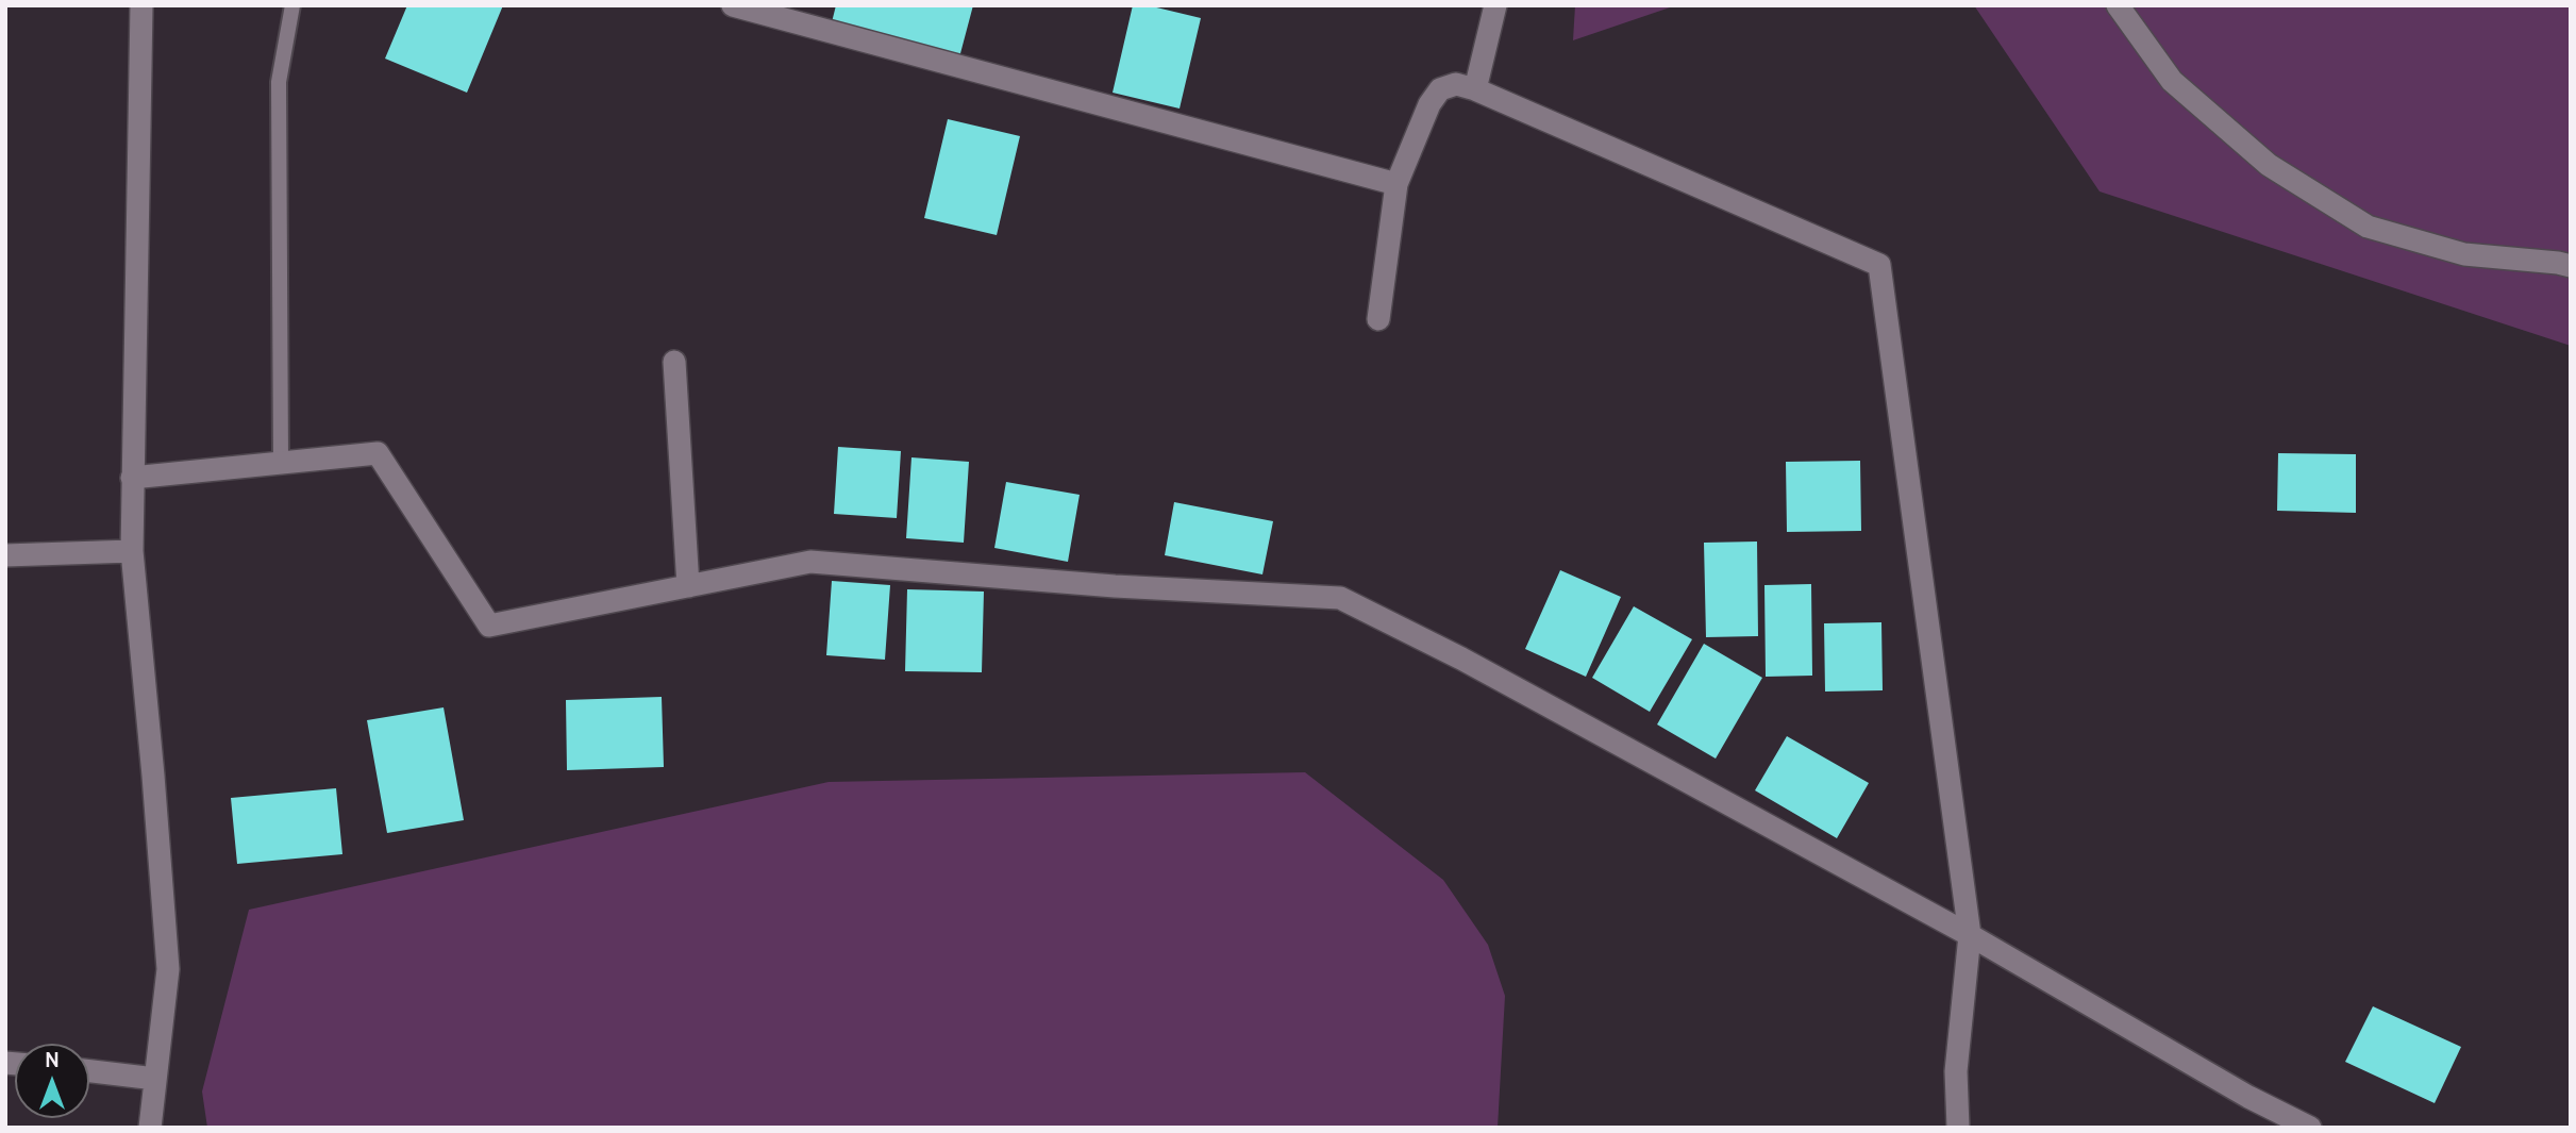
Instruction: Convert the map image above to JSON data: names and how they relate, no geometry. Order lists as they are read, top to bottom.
{
  "north": "top"
}
